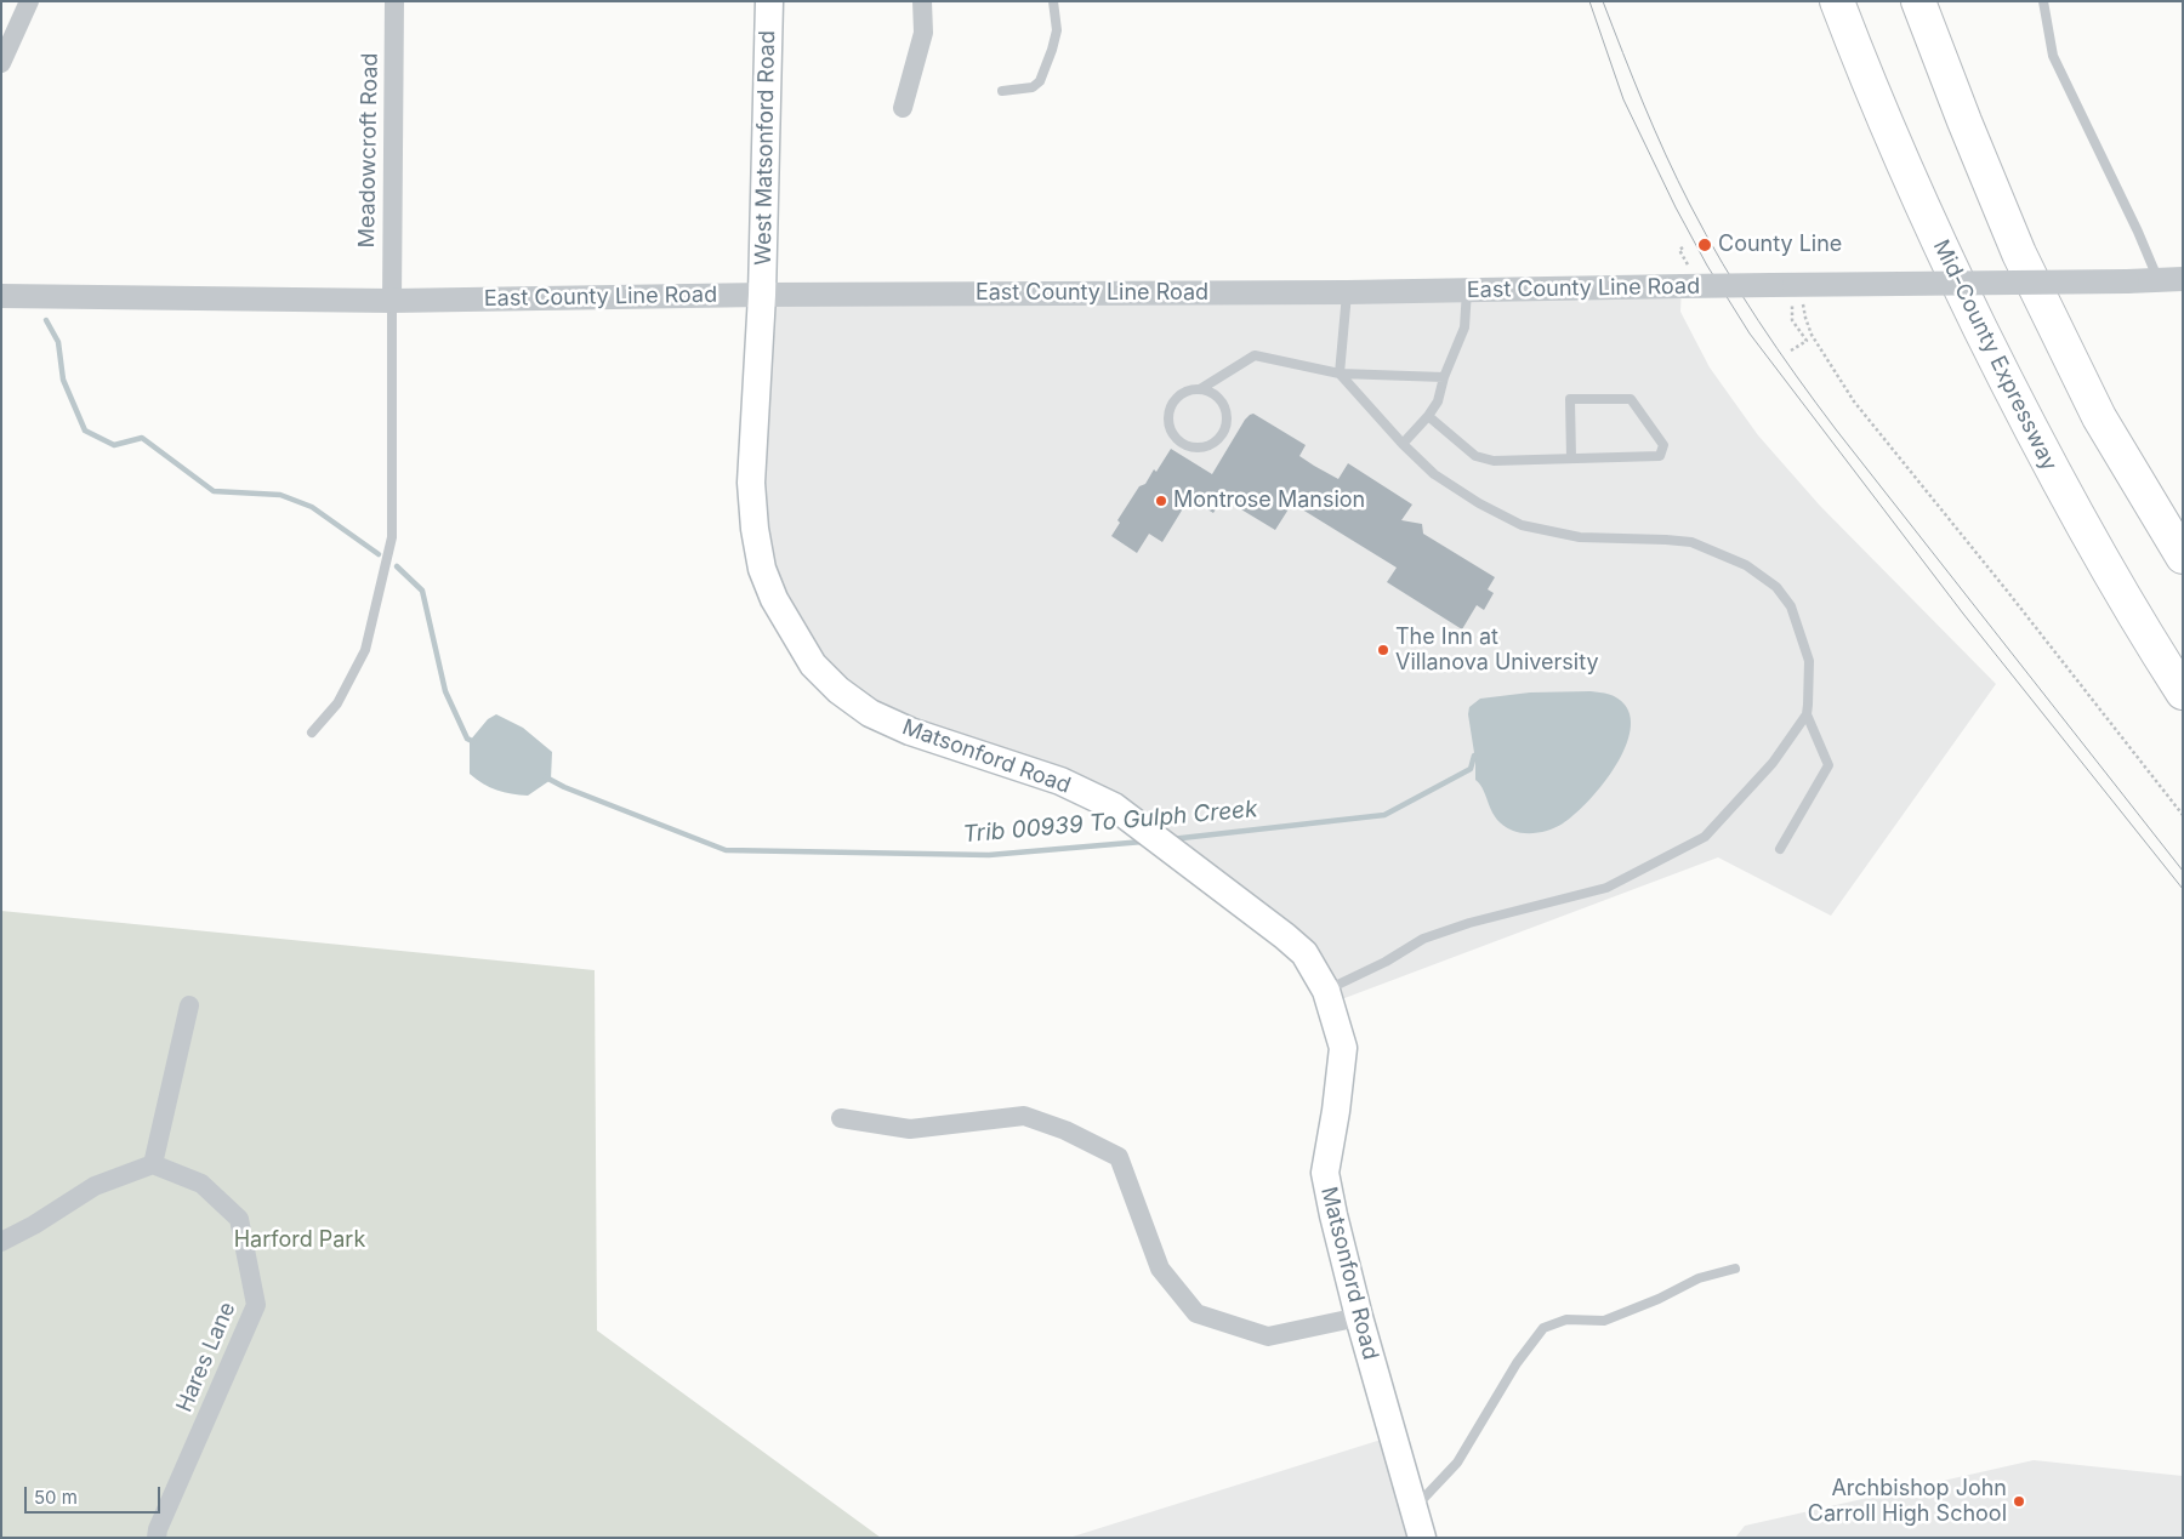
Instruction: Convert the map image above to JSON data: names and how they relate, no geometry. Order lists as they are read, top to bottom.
{
  "streets": {
    "highway": ["Mid-County Expressway"],
    "main road": ["West Matsonford Road", "Matsonford Road"],
    "street": ["Meadowcroft Road", "East County Line Road", "Hares Lane"]
  },
  "crossings": [
    ["West Matsonford Road", "East County Line Road"],
    ["West Matsonford Road", "Matsonford Road"],
    ["Meadowcroft Road", "East County Line Road"],
    ["East County Line Road", "Matsonford Road"]
  ],
  "water": ["Trib 00939 To Gulph Creek"],
  "parks": ["Harford Park"],
  "places": [
    "County Line",
    "Montrose Mansion",
    "The Inn at Villanova University",
    "Archbishop John Carroll High School"
  ],
  "scale_bar": "50 m"
}
